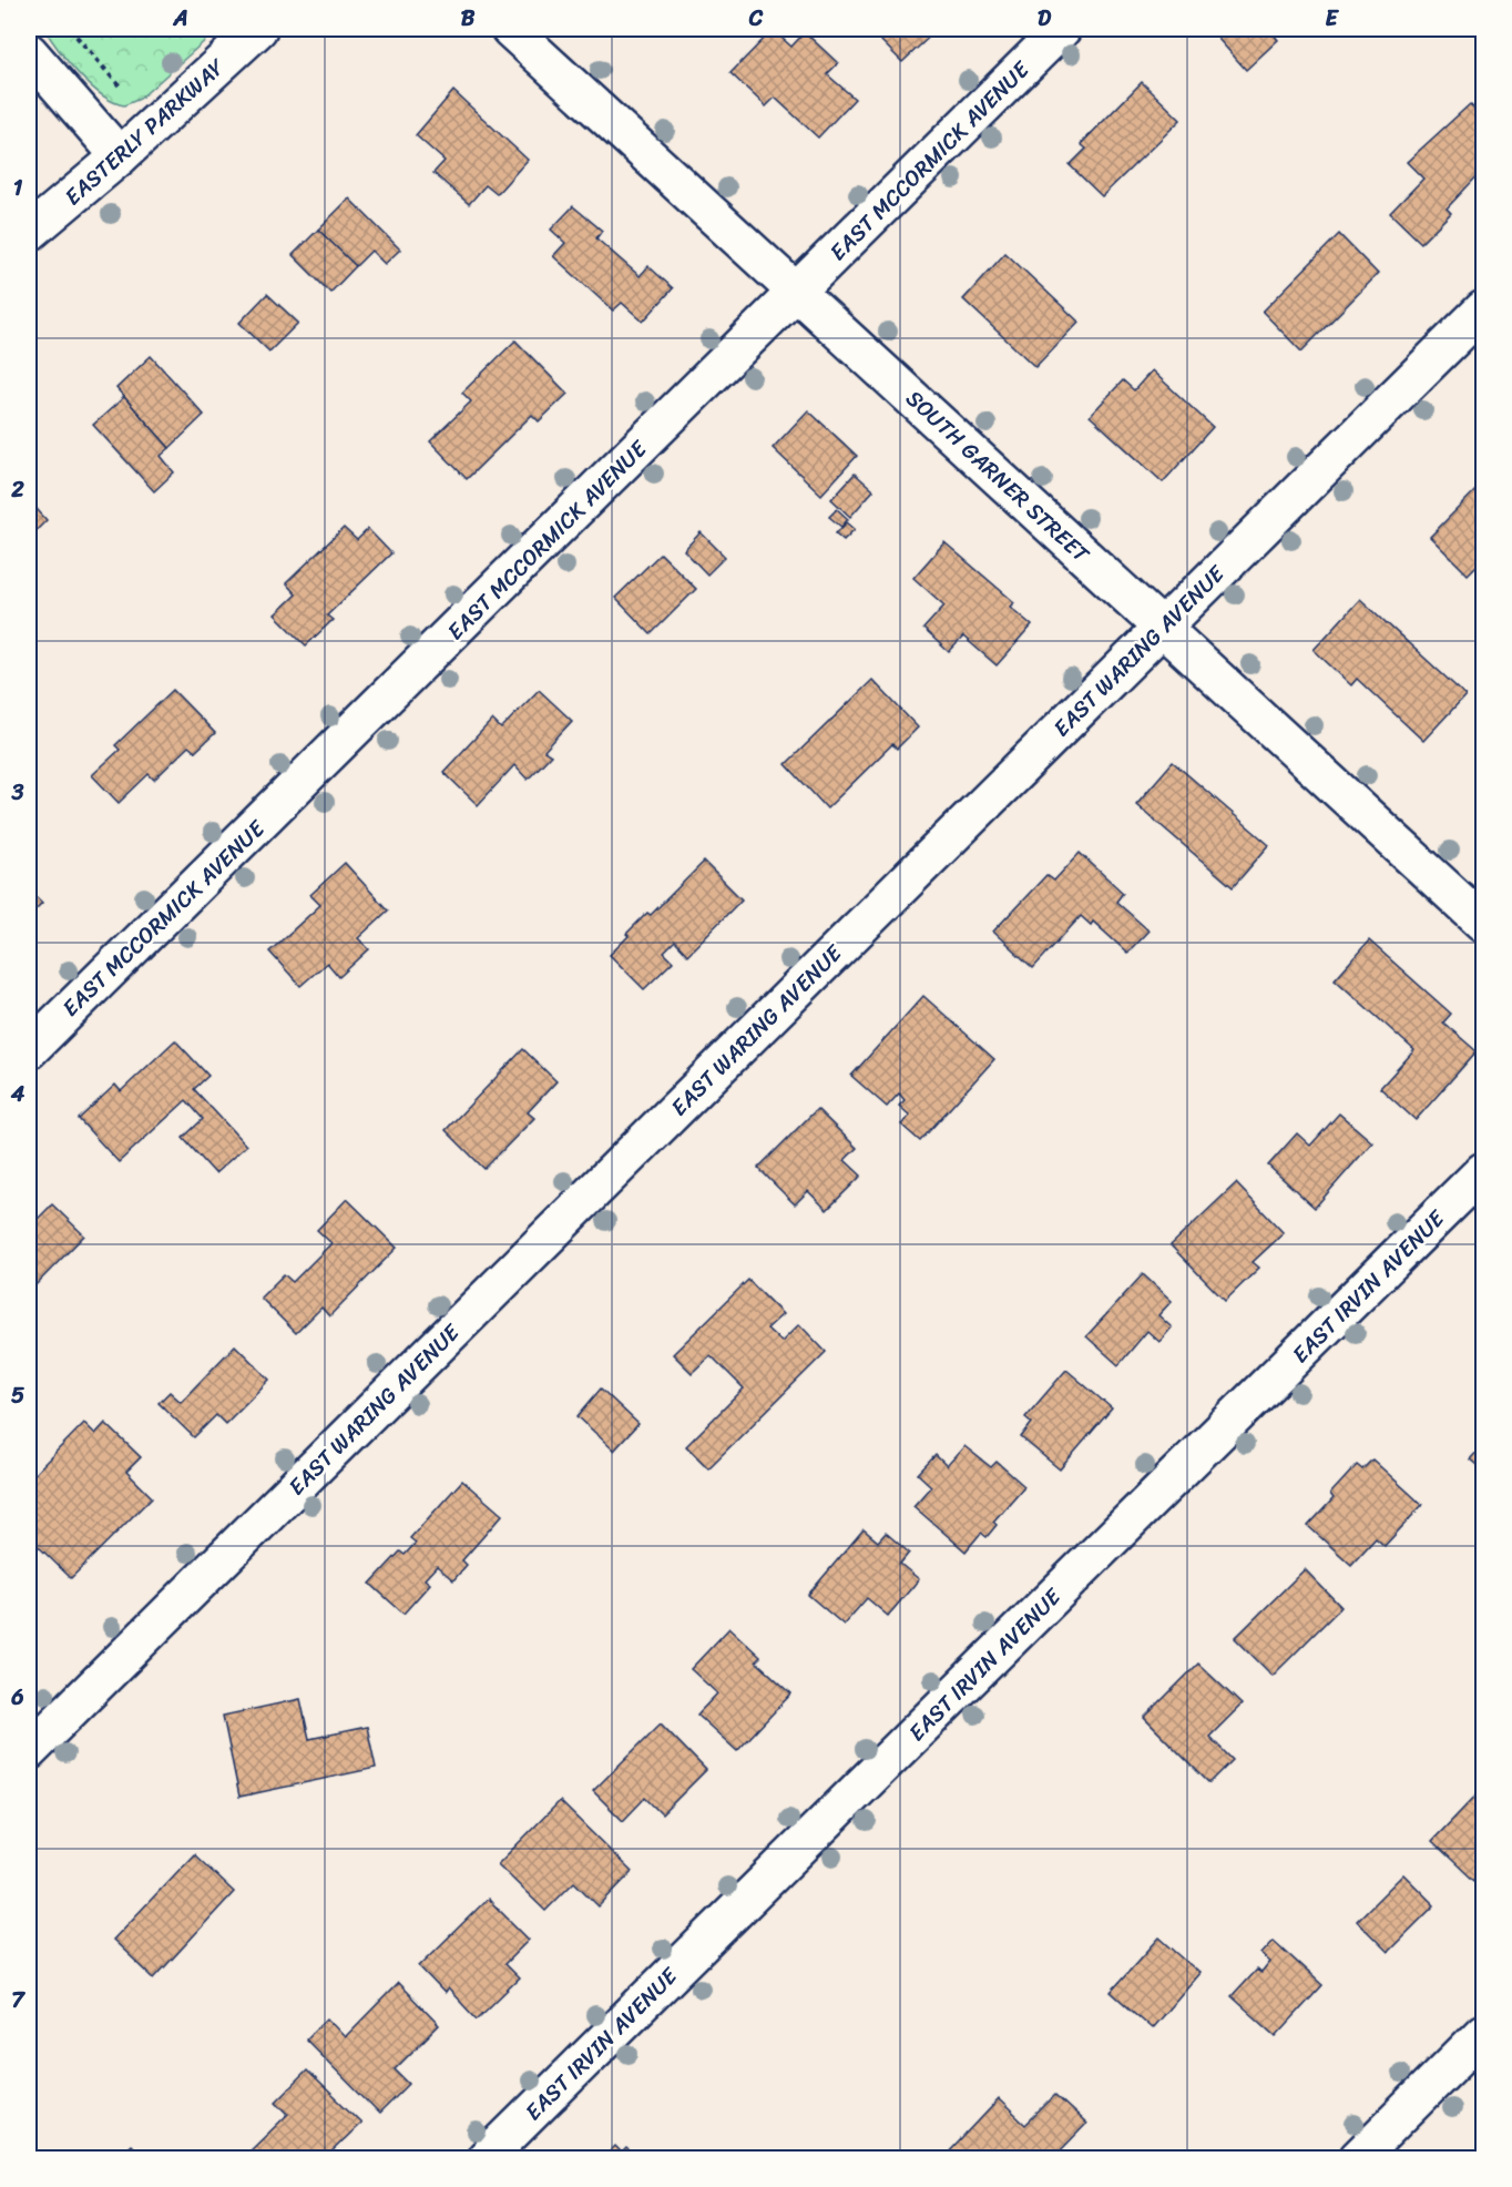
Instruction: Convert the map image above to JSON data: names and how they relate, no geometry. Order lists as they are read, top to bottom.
{
  "streets": {
    "street": [
      "EASTERLY PARKWAY",
      "EAST MCCORMICK AVENUE",
      "SOUTH GARNER STREET",
      "EAST WARING AVENUE",
      "EAST IRVIN AVENUE"
    ]
  },
  "crossings": [
    ["EAST MCCORMICK AVENUE", "SOUTH GARNER STREET"],
    ["SOUTH GARNER STREET", "EAST WARING AVENUE"]
  ],
  "grid": {
    "columns": [
      "A",
      "B",
      "C",
      "D",
      "E"
    ],
    "rows": [
      "1",
      "2",
      "3",
      "4",
      "5",
      "6",
      "7"
    ]
  }
}
